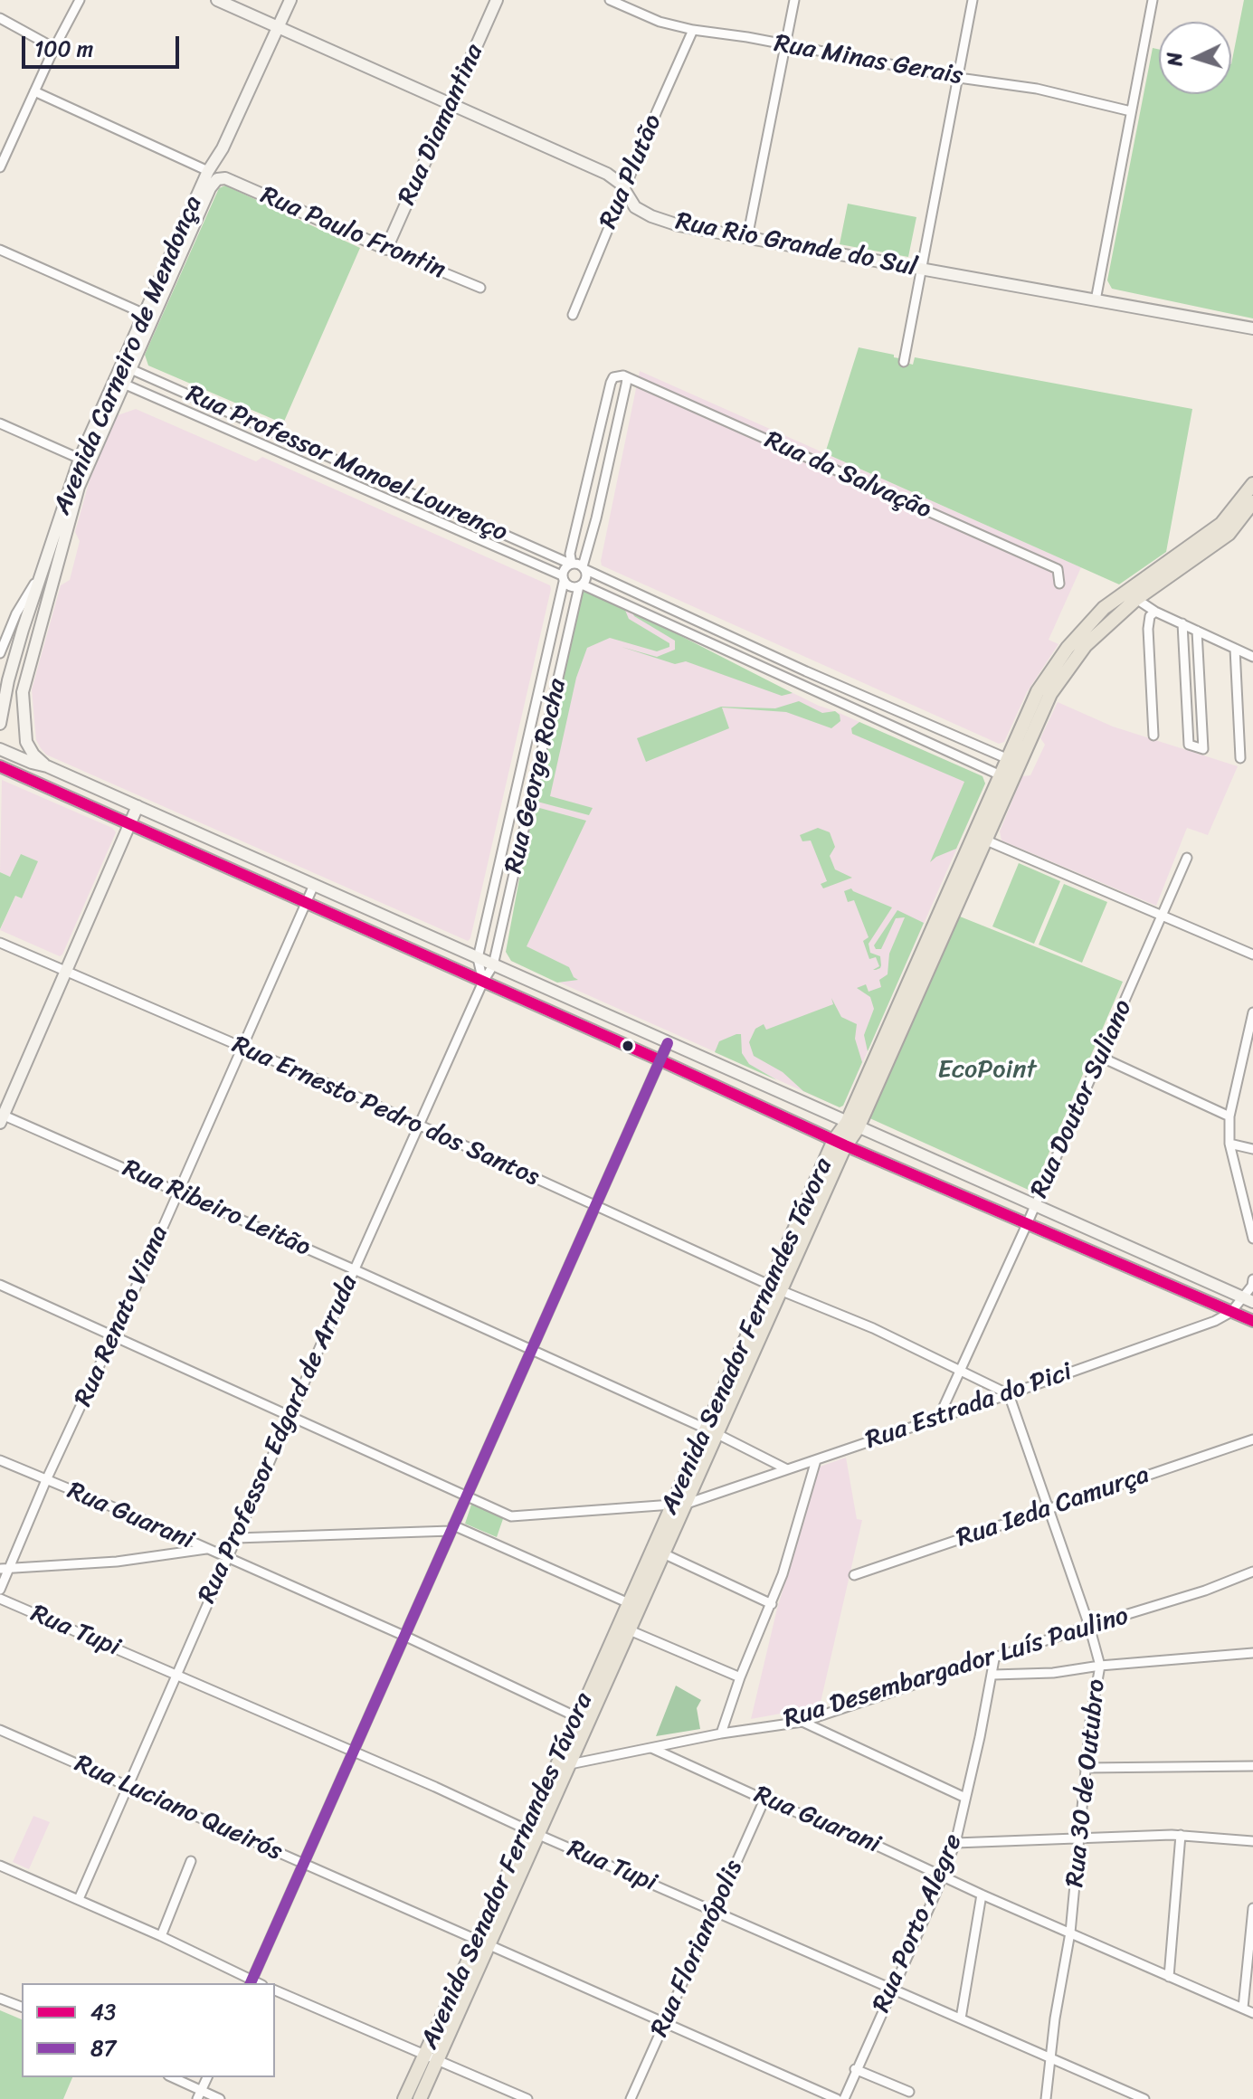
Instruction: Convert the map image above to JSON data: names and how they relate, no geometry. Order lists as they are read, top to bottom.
{
  "streets": {
    "main road": ["Avenida Senador Fernandes Távora"],
    "street": [
      "Rua Minas Gerais",
      "Rua Diamantina",
      "Rua Plutão",
      "Rua Paulo Frontin",
      "Rua Rio Grande do Sul",
      "Avenida Carneiro de Mendonça",
      "Rua Professor Manoel Lourenço",
      "Rua da Salvação",
      "Rua George Rocha",
      "Rua Doutor Suliano",
      "Rua Ernesto Pedro dos Santos",
      "Rua Ribeiro Leitão",
      "Rua Renato Viana",
      "Rua Estrada do Pici",
      "Rua Professor Edgard de Arruda",
      "Rua Ieda Camurça",
      "Rua Guarani",
      "Rua Tupi",
      "Rua Desembargador Luís Paulino",
      "Rua 30 de Outubro",
      "Rua Luciano Queirós",
      "Rua Porto Alegre",
      "Rua Florianópolis"
    ]
  },
  "crossings": [
    ["Rua Minas Gerais", "Rua Plutão"],
    ["Rua Diamantina", "Rua Paulo Frontin"],
    ["Rua Diamantina", "Rua Rio Grande do Sul"],
    ["Rua Plutão", "Rua Rio Grande do Sul"],
    ["Rua Paulo Frontin", "Avenida Carneiro de Mendonça"],
    ["Rua Rio Grande do Sul", "Avenida Carneiro de Mendonça"],
    ["Avenida Carneiro de Mendonça", "Rua Professor Manoel Lourenço"],
    ["Rua Professor Manoel Lourenço", "Rua George Rocha"],
    ["Rua George Rocha", "Rua Professor Edgard de Arruda"],
    ["Rua Doutor Suliano", "Rua Ernesto Pedro dos Santos"],
    ["Rua Doutor Suliano", "Rua Estrada do Pici"],
    ["Rua Ernesto Pedro dos Santos", "Rua Renato Viana"],
    ["Rua Ernesto Pedro dos Santos", "Avenida Senador Fernandes Távora"],
    ["Rua Ernesto Pedro dos Santos", "Rua Estrada do Pici"],
    ["Rua Ernesto Pedro dos Santos", "Rua Professor Edgard de Arruda"],
    ["Rua Ernesto Pedro dos Santos", "Rua 30 de Outubro"],
    ["Rua Ribeiro Leitão", "Rua Renato Viana"],
    ["Rua Ribeiro Leitão", "Avenida Senador Fernandes Távora"],
    ["Rua Ribeiro Leitão", "Rua Estrada do Pici"],
    ["Rua Ribeiro Leitão", "Rua Professor Edgard de Arruda"],
    ["Rua Renato Viana", "Rua Guarani"],
    ["Avenida Senador Fernandes Távora", "Rua Estrada do Pici"],
    ["Avenida Senador Fernandes Távora", "Rua Guarani"],
    ["Avenida Senador Fernandes Távora", "Rua Tupi"],
    ["Avenida Senador Fernandes Távora", "Rua Desembargador Luís Paulino"],
    ["Avenida Senador Fernandes Távora", "Rua Luciano Queirós"],
    ["Rua Estrada do Pici", "Rua 30 de Outubro"],
    ["Rua Professor Edgard de Arruda", "Rua Guarani"],
    ["Rua Professor Edgard de Arruda", "Rua Tupi"],
    ["Rua Professor Edgard de Arruda", "Rua Luciano Queirós"],
    ["Rua Ieda Camurça", "Rua 30 de Outubro"],
    ["Rua Guarani", "Rua Desembargador Luís Paulino"],
    ["Rua Guarani", "Rua 30 de Outubro"],
    ["Rua Guarani", "Rua Porto Alegre"],
    ["Rua Guarani", "Rua Florianópolis"],
    ["Rua Tupi", "Rua 30 de Outubro"],
    ["Rua Tupi", "Rua Porto Alegre"],
    ["Rua Tupi", "Rua Florianópolis"],
    ["Rua Desembargador Luís Paulino", "Rua 30 de Outubro"],
    ["Rua Desembargador Luís Paulino", "Rua Porto Alegre"],
    ["Rua Luciano Queirós", "Rua Florianópolis"]
  ],
  "parks": ["EcoPoint"],
  "lines": ["transit line 43", "transit line 87"],
  "legend": ["43", "87"],
  "scale_bar": "100 m",
  "north": "left"
}
